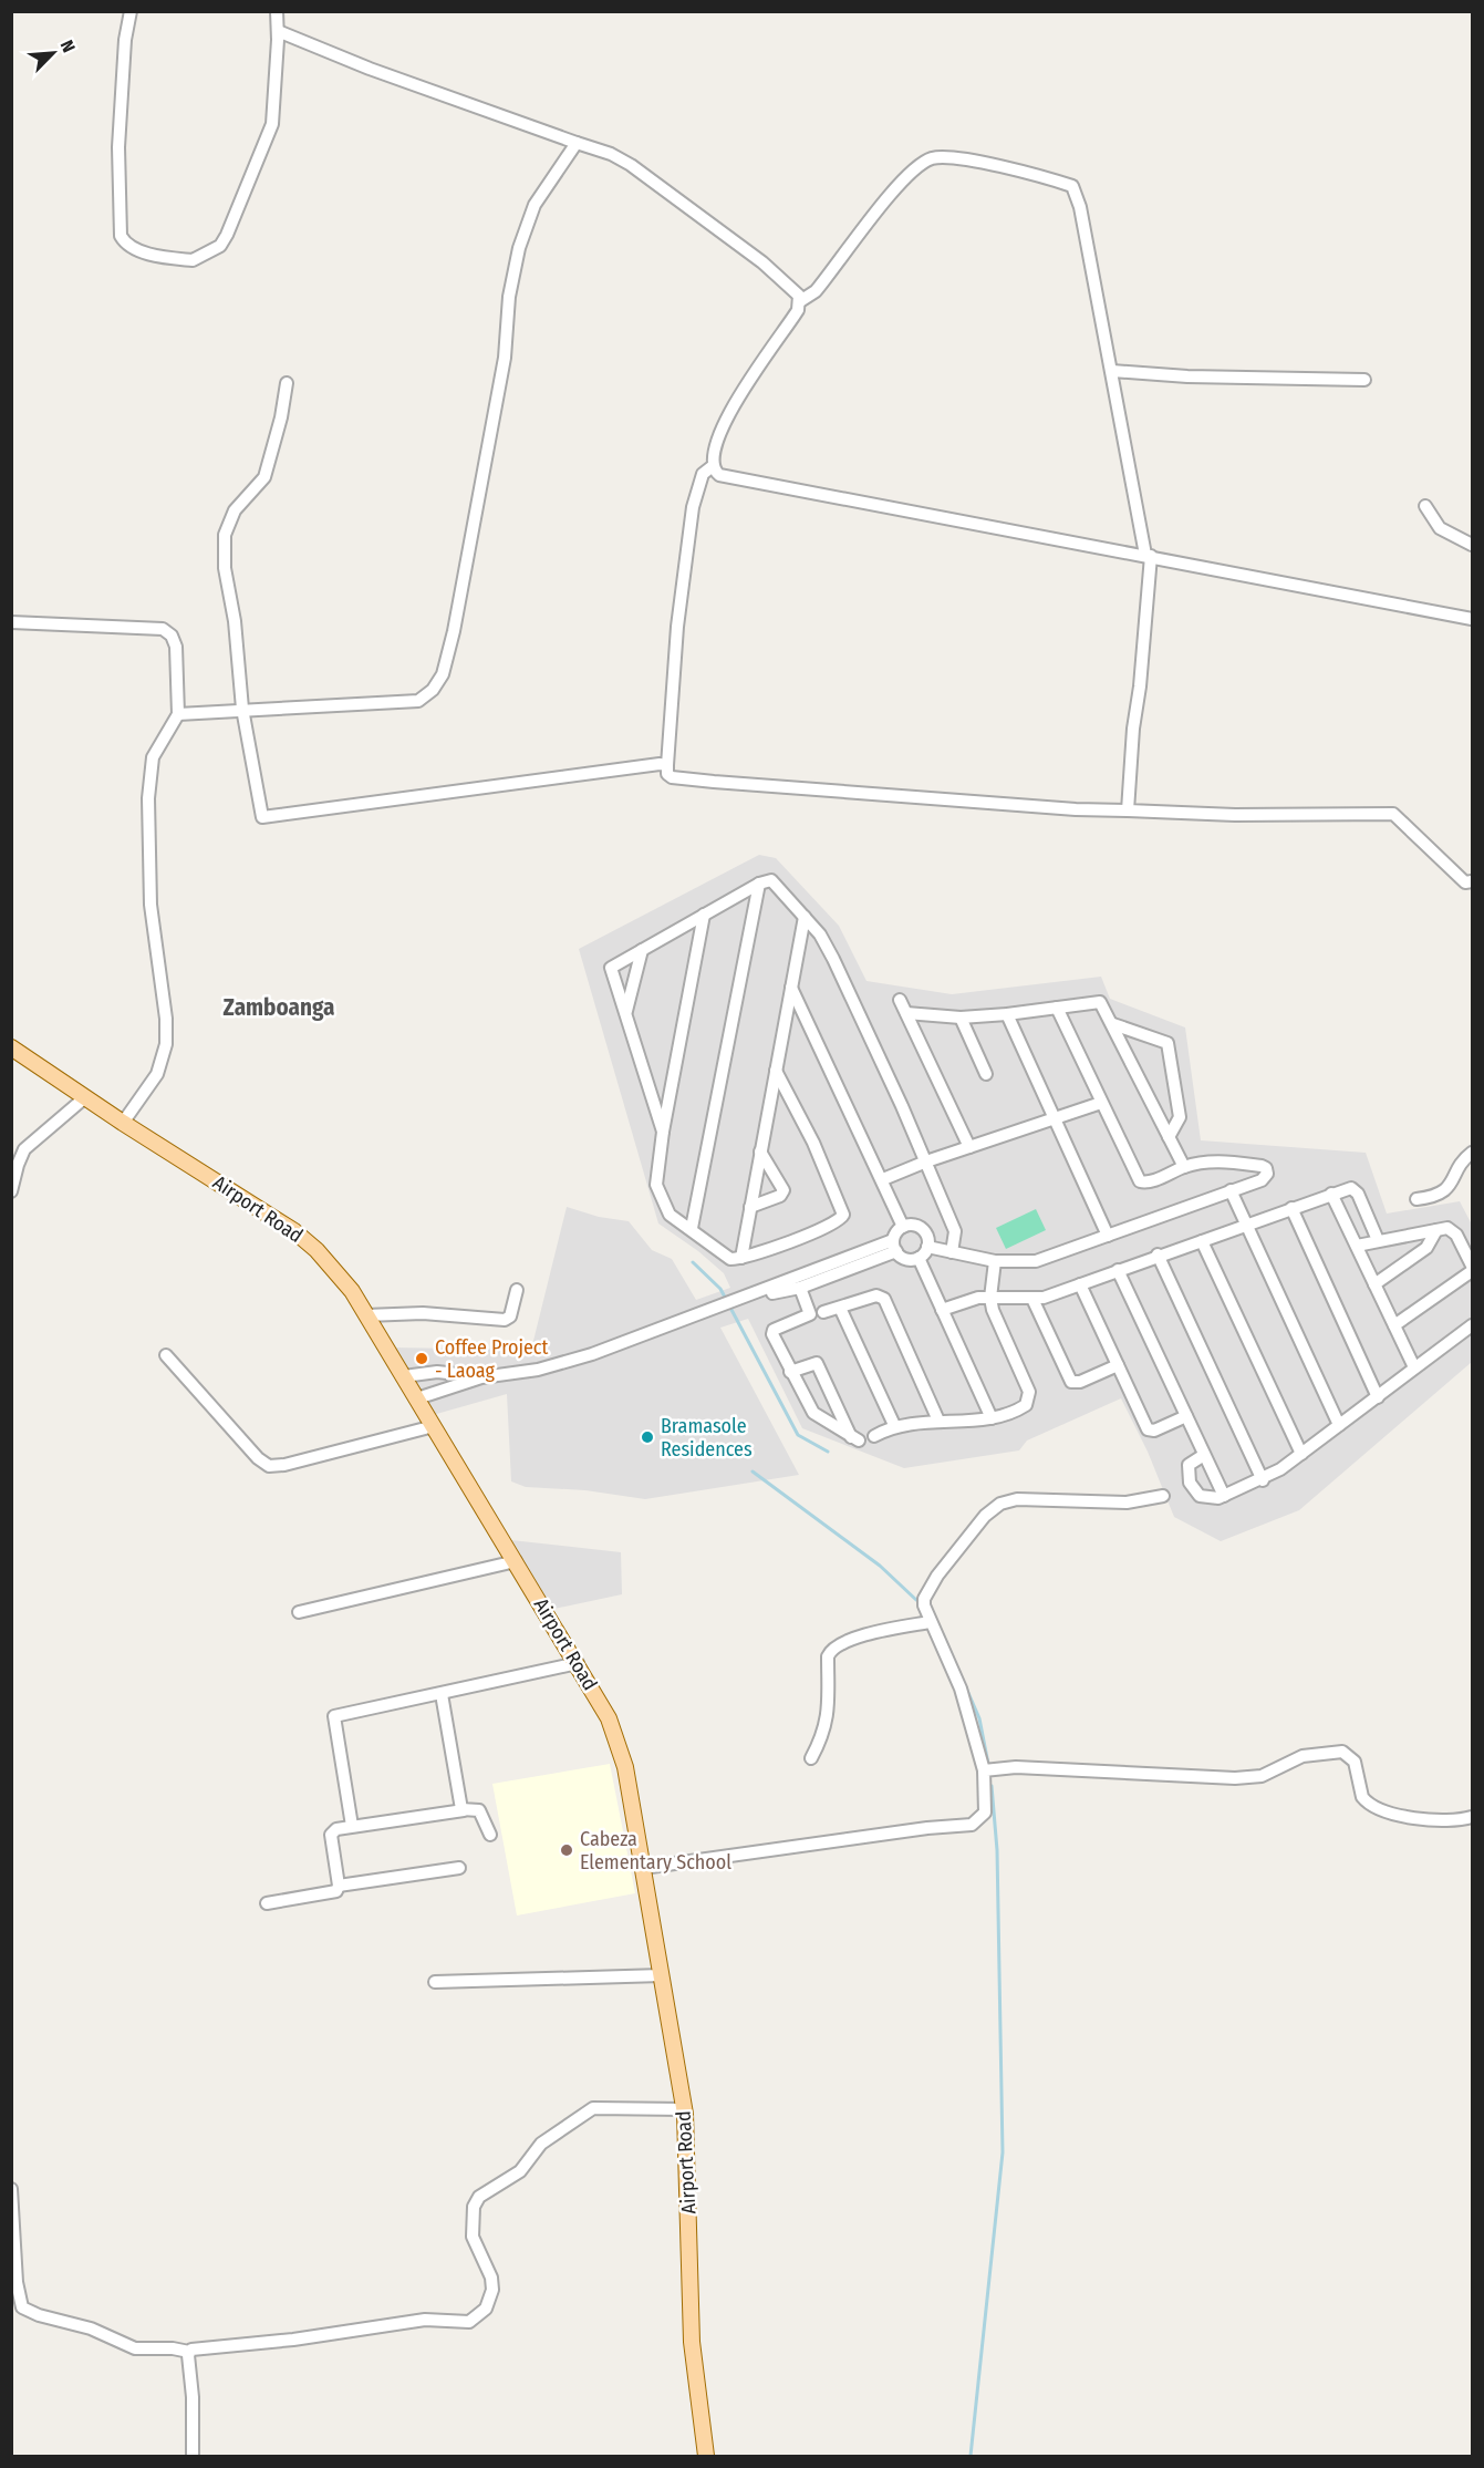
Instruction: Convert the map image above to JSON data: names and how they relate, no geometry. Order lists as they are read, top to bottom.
{
  "streets": {
    "main road": ["Airport Road"]
  },
  "districts": ["Zamboanga"],
  "places": ["Coffee Project - Laoag", "Bramasole Residences", "Cabeza Elementary School"],
  "north": "top right"
}
